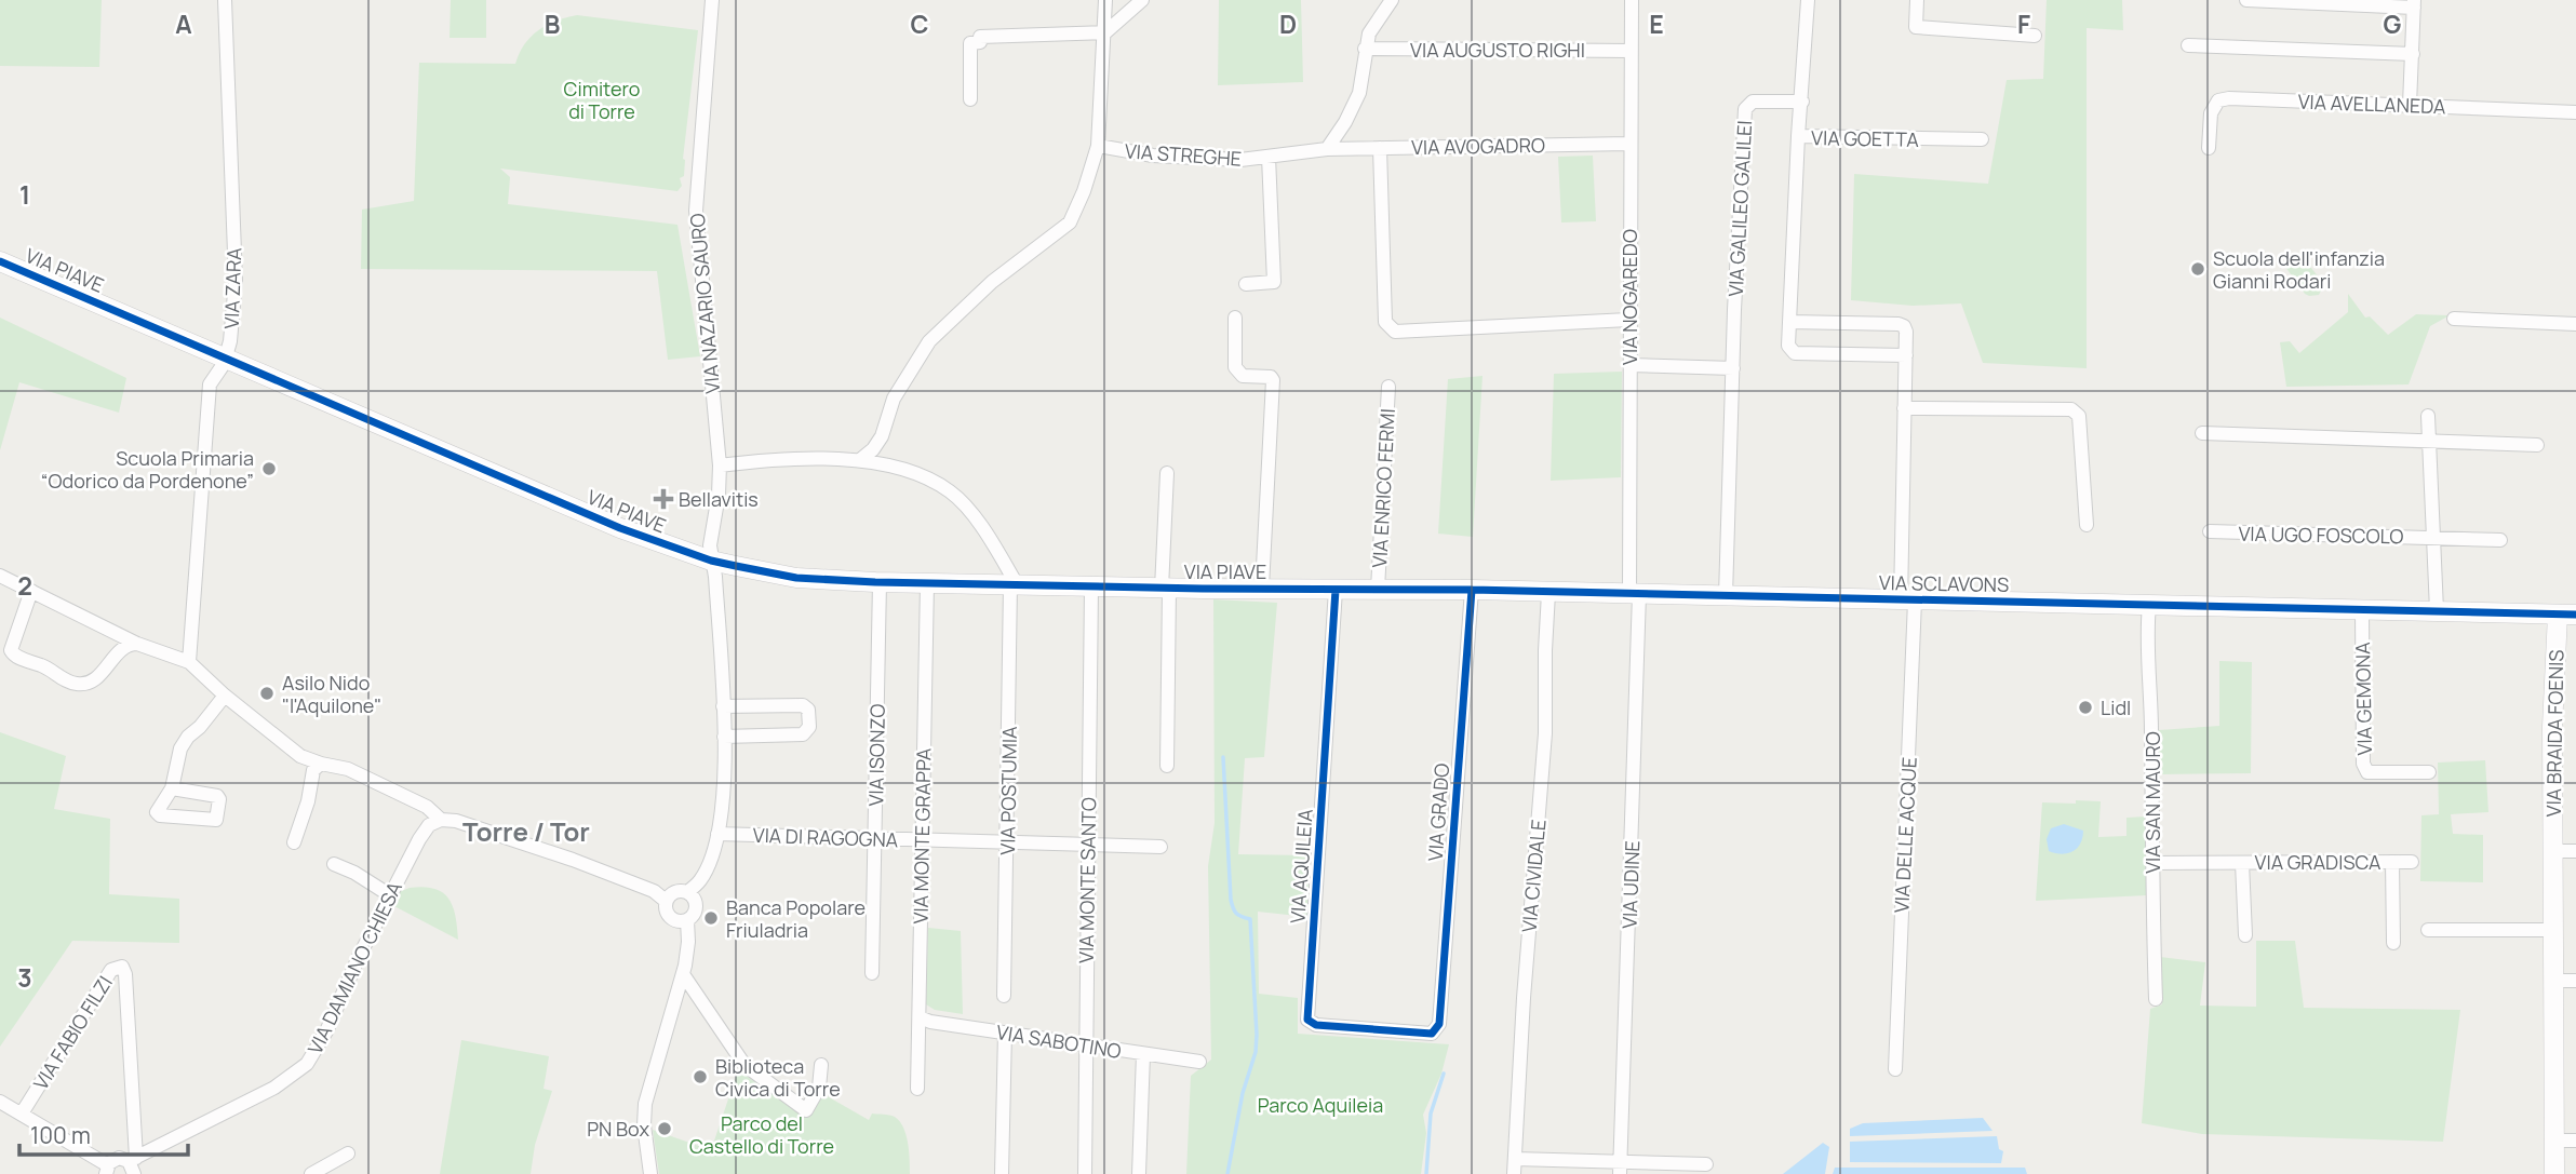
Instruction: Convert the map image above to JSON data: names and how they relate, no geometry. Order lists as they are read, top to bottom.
{
  "streets": {
    "street": [
      "VIA AUGUSTO RIGHI",
      "VIA AVELLANEDA",
      "VIA GOETTA",
      "VIA AVOGADRO",
      "VIA STREGHE",
      "VIA GALILEO GALILEI",
      "VIA PIAVE",
      "VIA ZARA",
      "VIA NOGAREDO",
      "VIA NAZARIO SAURO",
      "VIA ENRICO FERMI",
      "VIA UGO FOSCOLO",
      "VIA SCLAVONS",
      "VIA GEMONA",
      "VIA BRAIDA FOENIS",
      "VIA ISONZO",
      "VIA POSTUMIA",
      "VIA SAN MAURO",
      "VIA GRADO",
      "VIA DELLE ACQUE",
      "VIA MONTE GRAPPA",
      "VIA DI RAGOGNA",
      "VIA GRADISCA",
      "VIA AQUILEIA",
      "VIA CIVIDALE",
      "VIA MONTE SANTO",
      "VIA UDINE",
      "VIA DAMIANO CHIESA",
      "VIA FABIO FILZI",
      "VIA SABOTINO"
    ]
  },
  "crossings": [
    ["VIA AUGUSTO RIGHI", "VIA NOGAREDO"],
    ["VIA AVOGADRO", "VIA STREGHE"],
    ["VIA AVOGADRO", "VIA NOGAREDO"],
    ["VIA GALILEO GALILEI", "VIA SCLAVONS"],
    ["VIA PIAVE", "VIA ZARA"],
    ["VIA PIAVE", "VIA NAZARIO SAURO"],
    ["VIA PIAVE", "VIA SCLAVONS"],
    ["VIA PIAVE", "VIA ISONZO"],
    ["VIA PIAVE", "VIA POSTUMIA"],
    ["VIA PIAVE", "VIA MONTE GRAPPA"],
    ["VIA PIAVE", "VIA MONTE SANTO"],
    ["VIA NOGAREDO", "VIA SCLAVONS"],
    ["VIA NOGAREDO", "VIA UDINE"],
    ["VIA NAZARIO SAURO", "VIA DI RAGOGNA"],
    ["VIA ENRICO FERMI", "VIA SCLAVONS"],
    ["VIA SCLAVONS", "VIA GEMONA"],
    ["VIA SCLAVONS", "VIA BRAIDA FOENIS"],
    ["VIA SCLAVONS", "VIA SAN MAURO"],
    ["VIA SCLAVONS", "VIA GRADO"],
    ["VIA SCLAVONS", "VIA DELLE ACQUE"],
    ["VIA SCLAVONS", "VIA AQUILEIA"],
    ["VIA SCLAVONS", "VIA CIVIDALE"],
    ["VIA SCLAVONS", "VIA UDINE"],
    ["VIA ISONZO", "VIA DI RAGOGNA"],
    ["VIA POSTUMIA", "VIA DI RAGOGNA"],
    ["VIA SAN MAURO", "VIA GRADISCA"],
    ["VIA GRADO", "VIA AQUILEIA"],
    ["VIA MONTE GRAPPA", "VIA DI RAGOGNA"],
    ["VIA MONTE GRAPPA", "VIA SABOTINO"],
    ["VIA DI RAGOGNA", "VIA MONTE SANTO"],
    ["VIA MONTE SANTO", "VIA SABOTINO"],
    ["VIA DAMIANO CHIESA", "VIA FABIO FILZI"]
  ],
  "districts": ["Torre / Tor"],
  "parks": ["Cimitero di Torre", "Parco Aquileia", "Parco del Castello di Torre"],
  "places": {
    "other": [
      "Scuola dell'infanzia Gianni Rodari",
      "Scuola Primaria “Odorico da Pordenone”",
      "Asilo Nido \"l'Aquilone\"",
      "Lidl",
      "Banca Popolare Friuladria",
      "Biblioteca Civica di Torre",
      "PN Box"
    ],
    "health": ["Bellavitis"]
  },
  "scale_bar": "100 m",
  "grid": {
    "columns": [
      "A",
      "B",
      "C",
      "D",
      "E",
      "F",
      "G"
    ],
    "rows": ["1", "2", "3"]
  }
}
